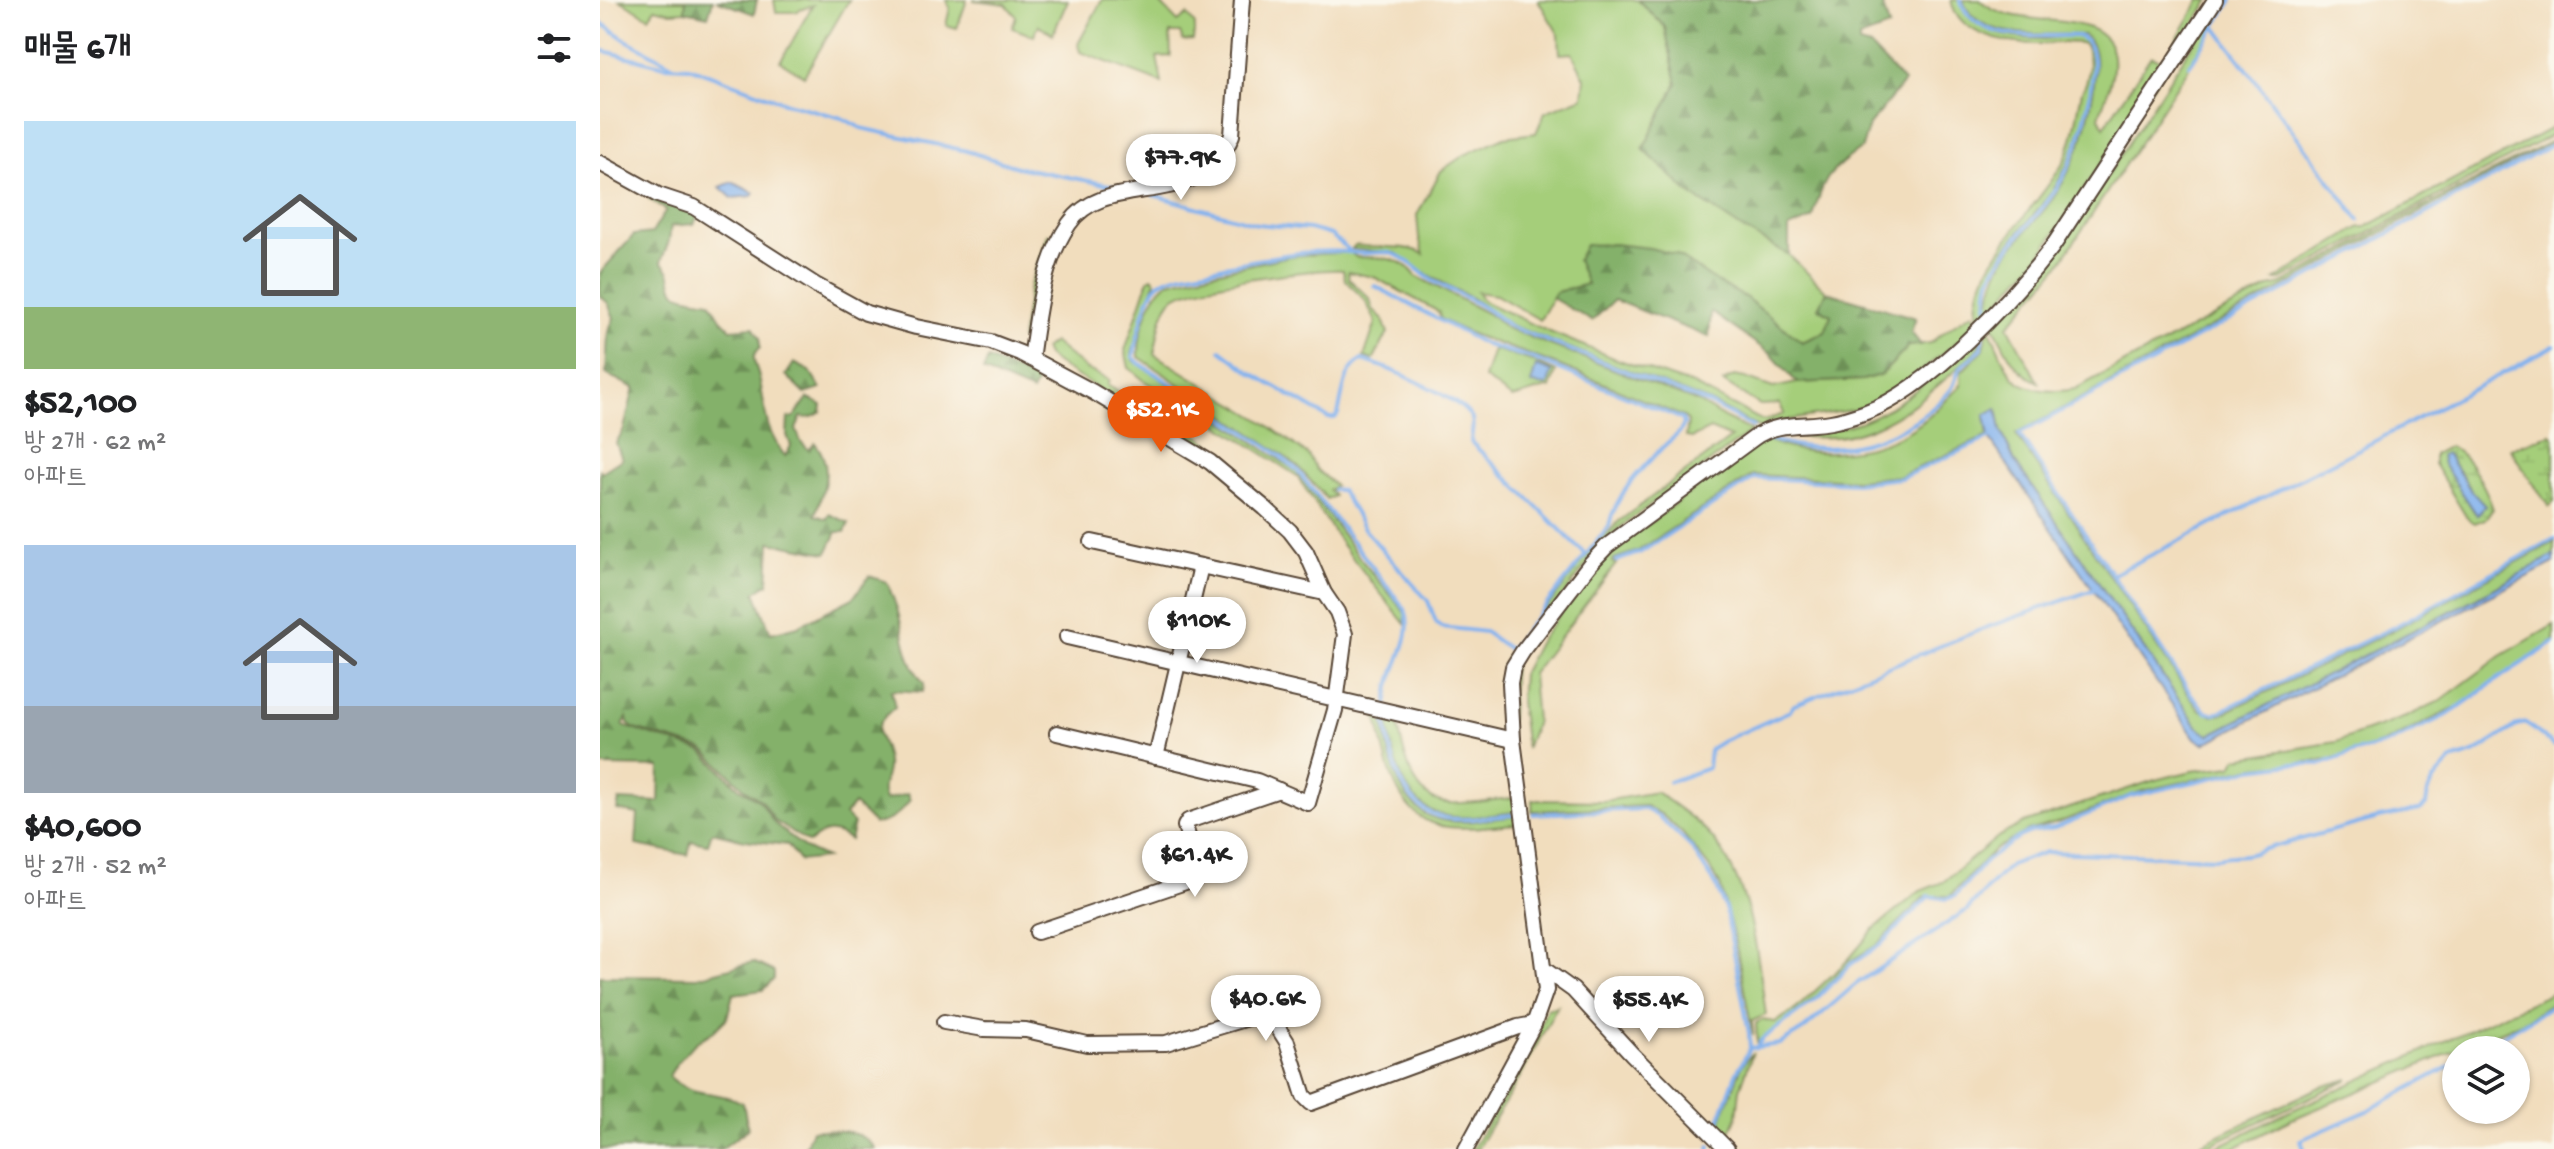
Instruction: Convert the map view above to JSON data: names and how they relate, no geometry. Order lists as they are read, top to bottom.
{
  "page": {
    "heading": "매물 6개",
    "list": [
      {
        "name": "$52,100",
        "note": "방 2개 · 62 m² · 아파트"
      },
      {
        "name": "$40,600",
        "note": "방 2개 · 52 m² · 아파트"
      }
    ],
    "price": [
      "$77.9K",
      "$52.1K",
      "$110K",
      "$61.4K",
      "$40.6K",
      "$55.4K"
    ]
  }
}
